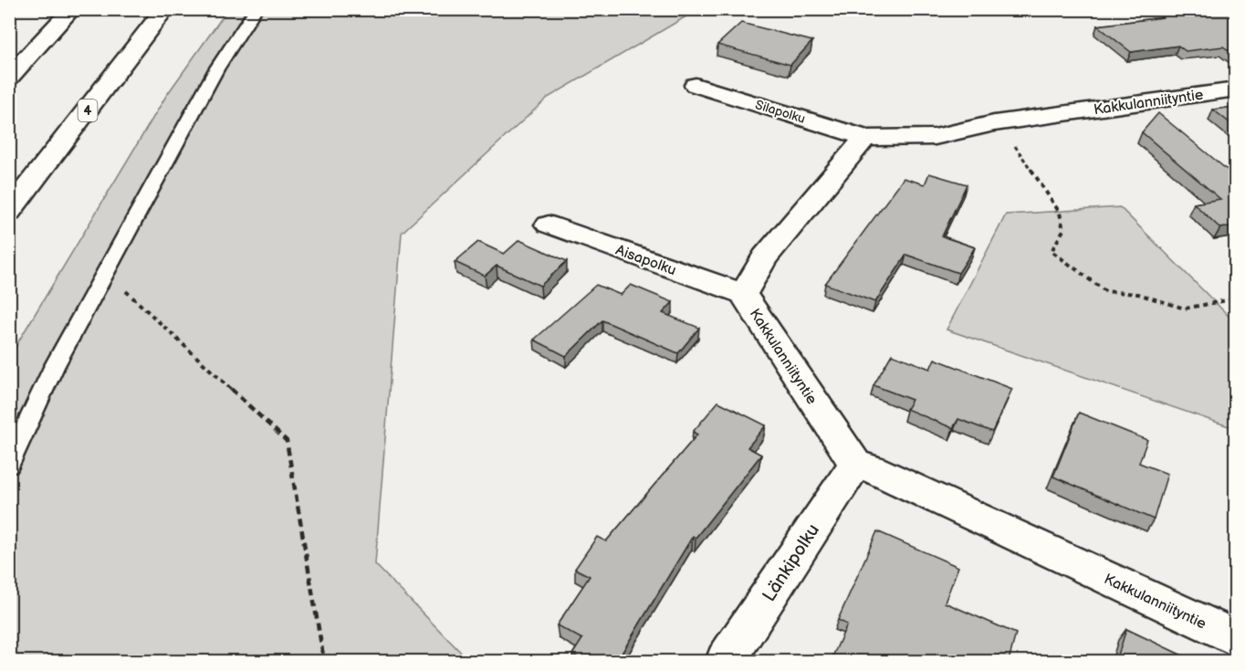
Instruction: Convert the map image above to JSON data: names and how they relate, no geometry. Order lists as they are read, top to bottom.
{
  "streets": {
    "main road": [
      "Kakkulanniityntie",
      "4",
      "Silapolku",
      "Aisapolku",
      "Länkipolku"
    ]
  },
  "crossings": [
    ["Kakkulanniityntie", "Silapolku"],
    ["Kakkulanniityntie", "Aisapolku"],
    ["Kakkulanniityntie", "Länkipolku"]
  ]
}
